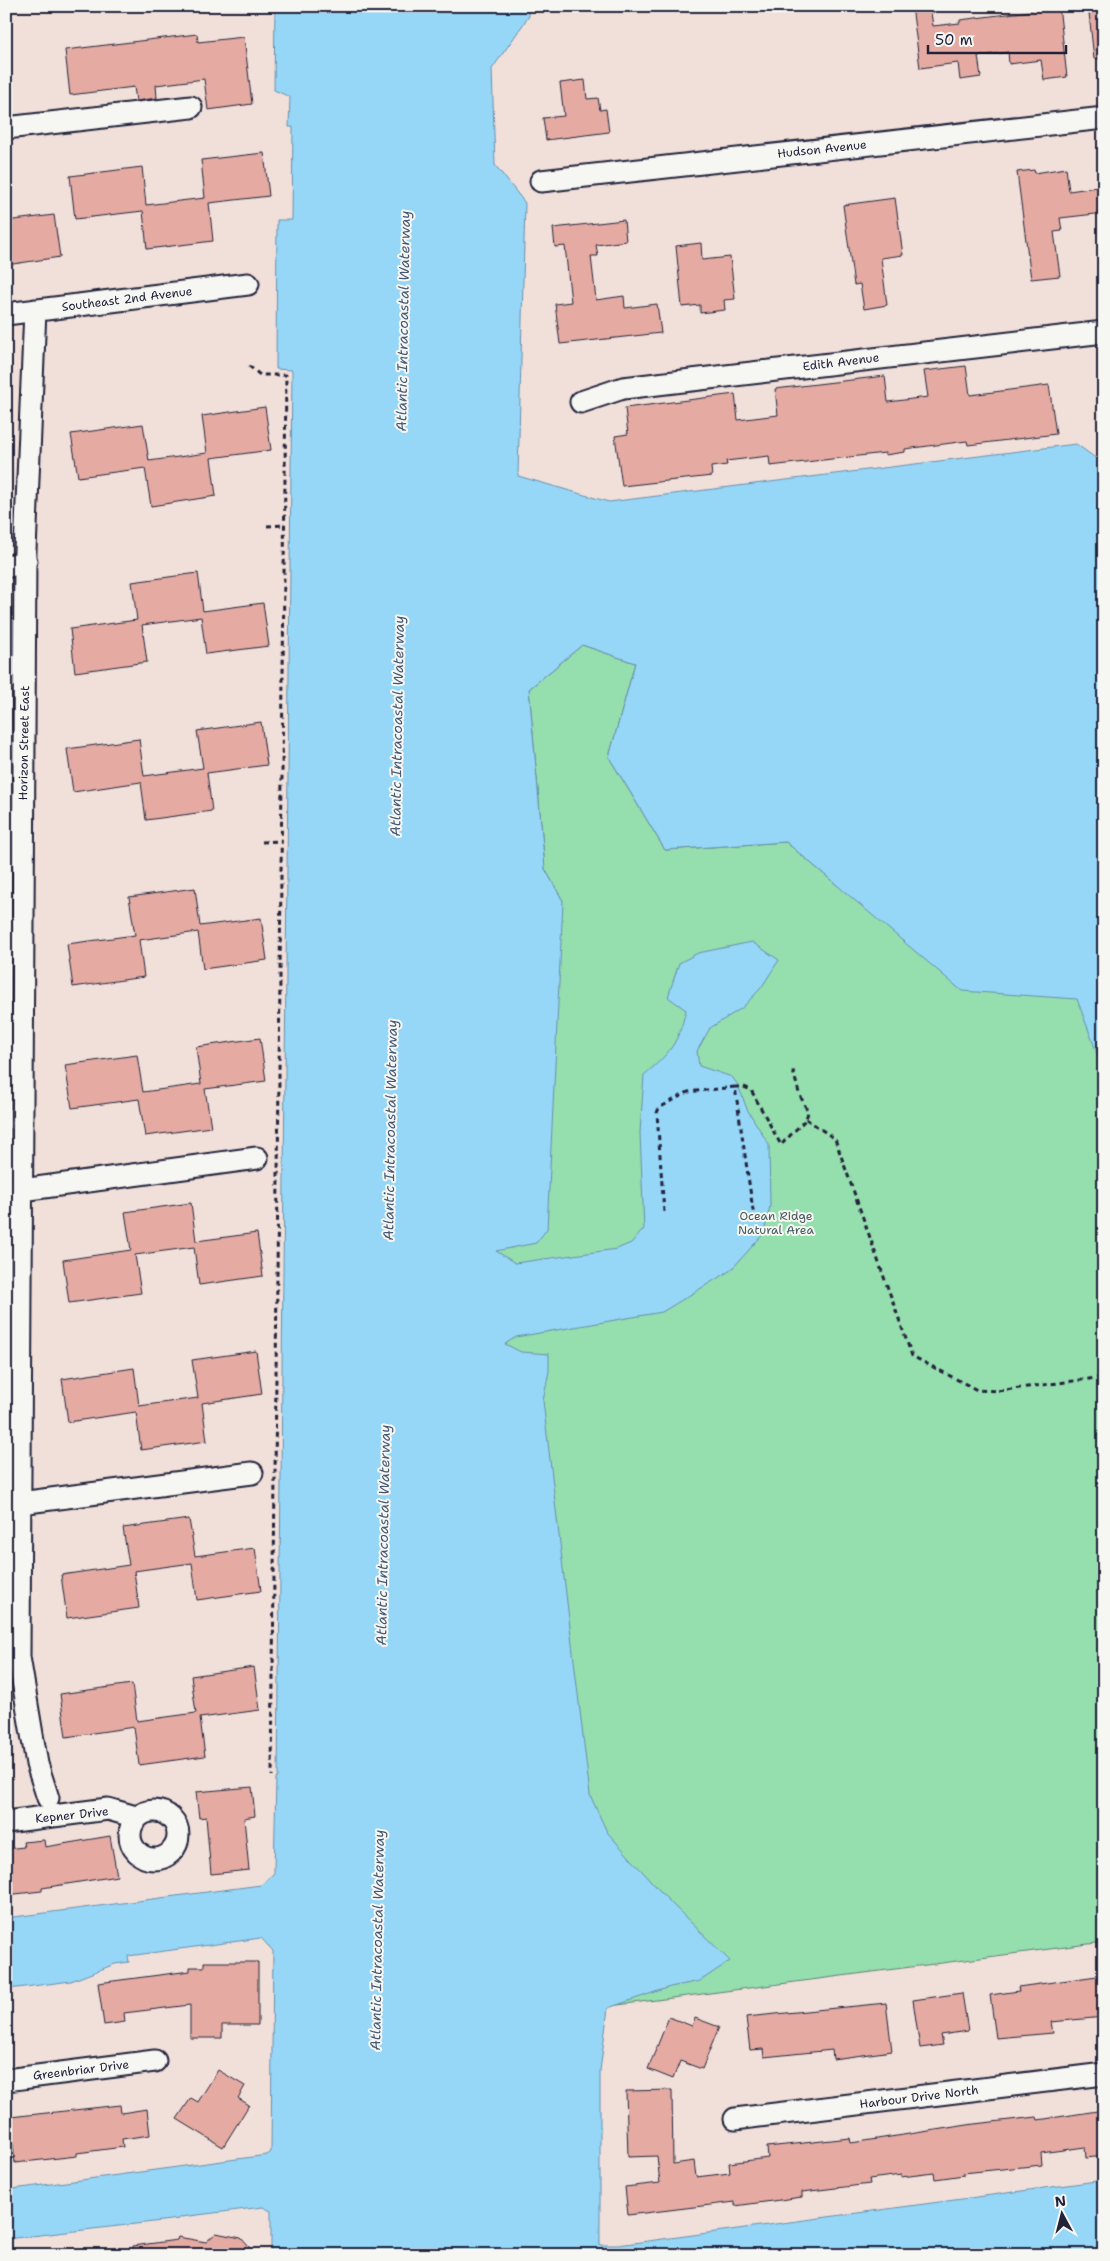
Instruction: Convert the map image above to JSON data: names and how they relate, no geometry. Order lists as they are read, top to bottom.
{
  "streets": {
    "street": [
      "Hudson Avenue",
      "Southeast 2nd Avenue",
      "Edith Avenue",
      "Horizon Street East",
      "Kepner Drive",
      "Greenbriar Drive",
      "Harbour Drive North"
    ]
  },
  "crossings": [
    ["Southeast 2nd Avenue", "Horizon Street East"]
  ],
  "water": ["Atlantic Intracoastal Waterway"],
  "parks": ["Ocean Ridge Natural Area"],
  "scale_bar": "50 m",
  "north": "top"
}
